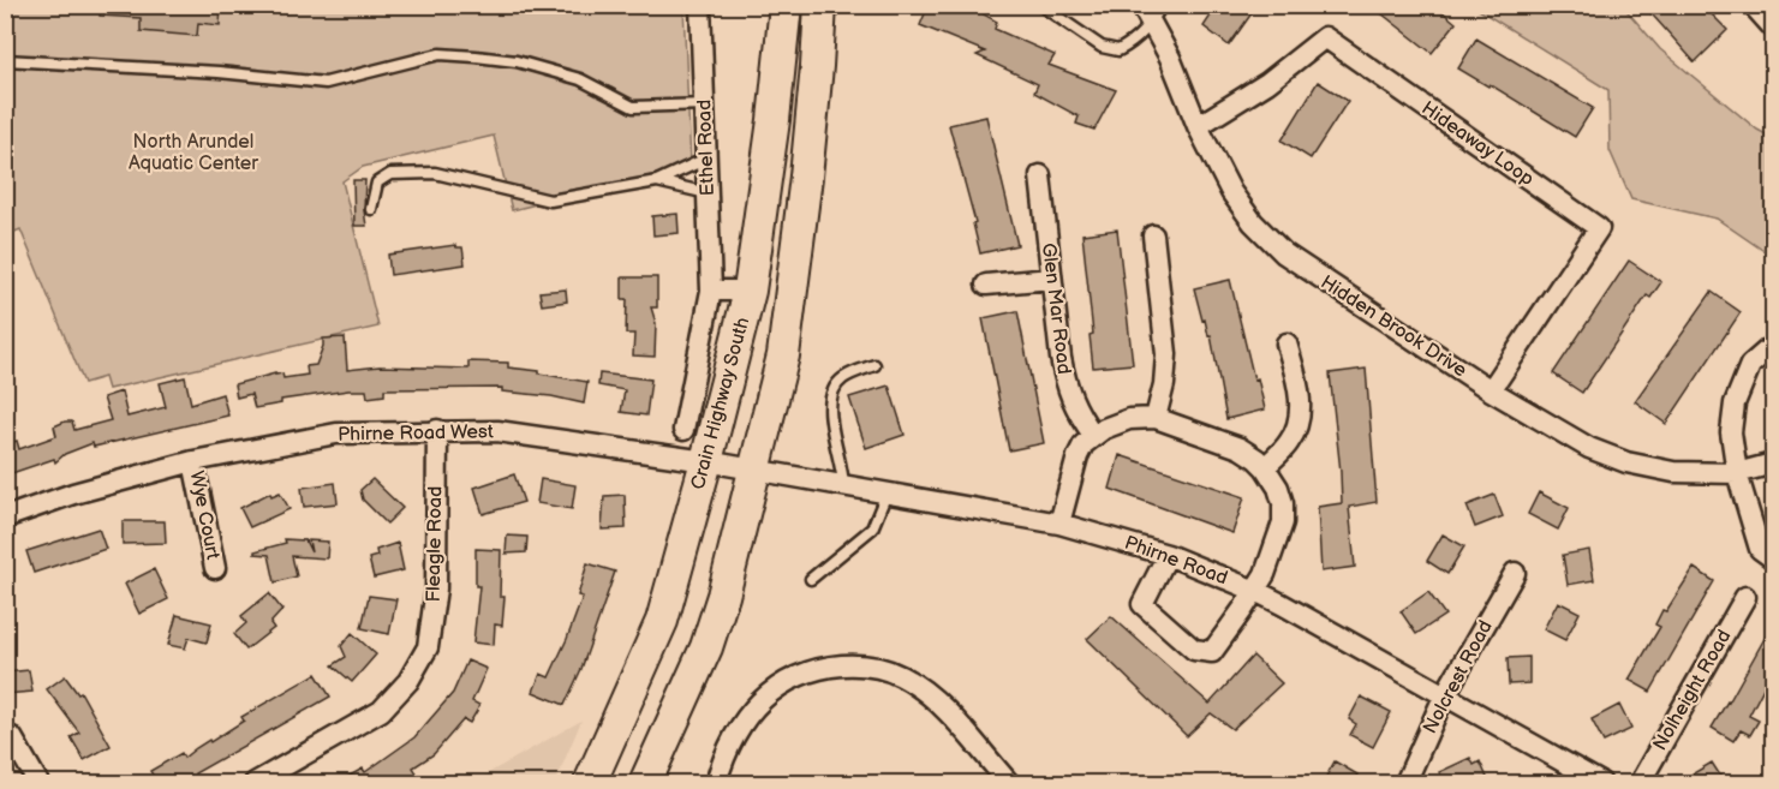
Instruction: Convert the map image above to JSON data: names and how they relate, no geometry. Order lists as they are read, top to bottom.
{
  "streets": {
    "main road": ["Crain Highway South"],
    "street": [
      "Hideaway Loop",
      "Ethel Road",
      "Glen Mar Road",
      "Hidden Brook Drive",
      "Phirne Road West",
      "Wye Court",
      "Fleagle Road",
      "Phirne Road",
      "Nolcrest Road",
      "Nolheight Road"
    ]
  },
  "crossings": [
    ["Hideaway Loop", "Hidden Brook Drive"],
    ["Crain Highway South", "Phirne Road West"],
    ["Crain Highway South", "Phirne Road"],
    ["Phirne Road West", "Wye Court"],
    ["Phirne Road West", "Fleagle Road"],
    ["Phirne Road West", "Phirne Road"],
    ["Phirne Road", "Nolcrest Road"]
  ],
  "parks": ["North Arundel Aquatic Center"]
}
